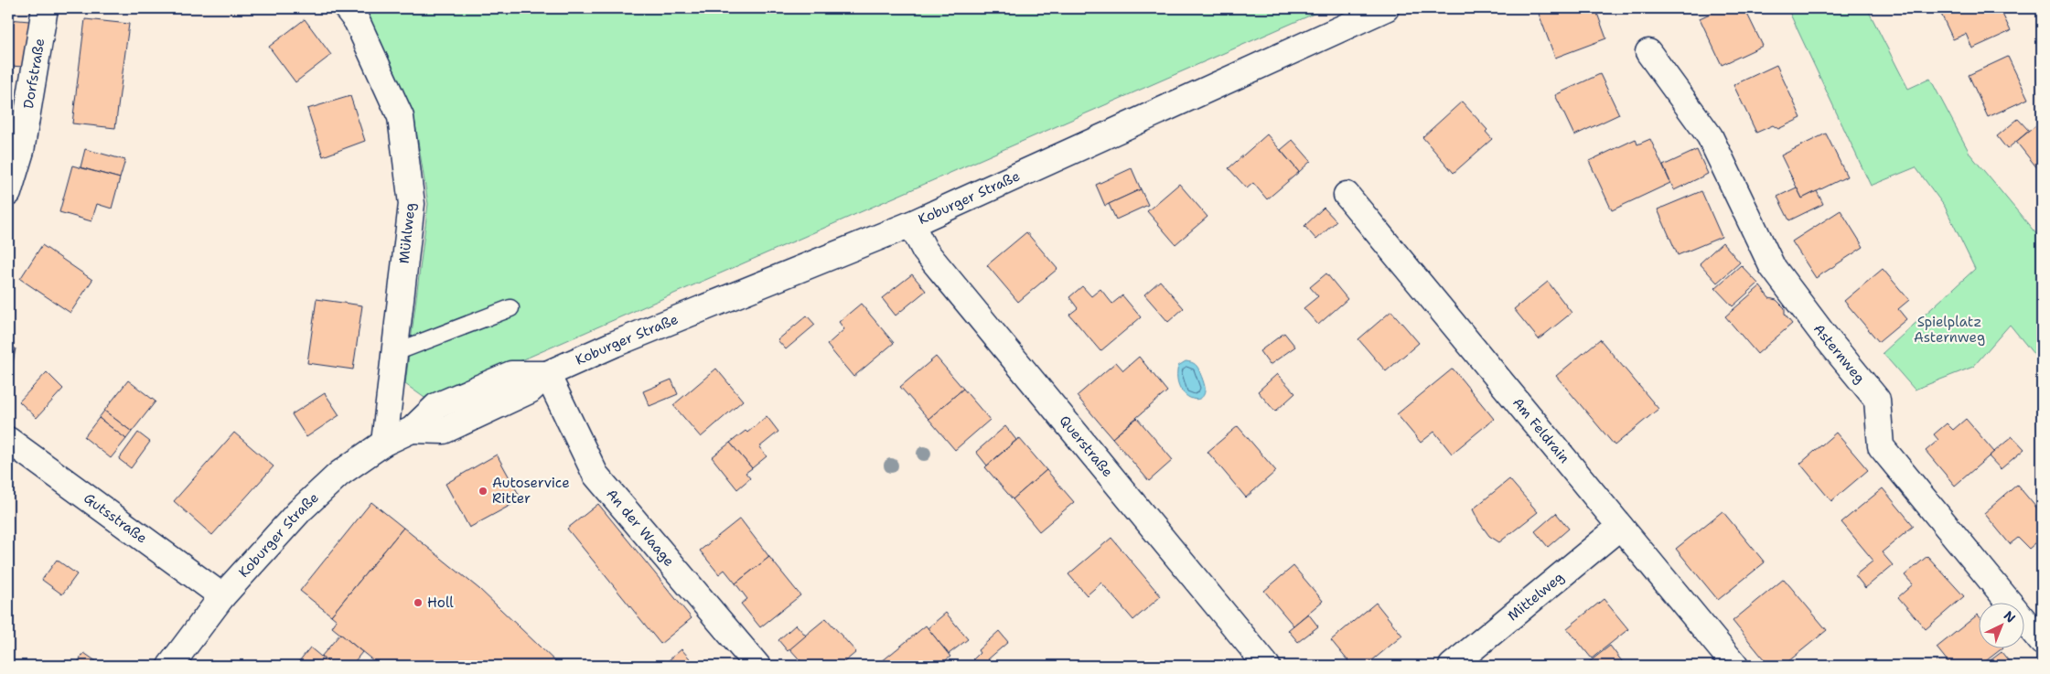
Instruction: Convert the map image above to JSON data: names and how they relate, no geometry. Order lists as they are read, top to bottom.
{
  "streets": {
    "street": [
      "Dorfstraße",
      "Koburger Straße",
      "Mühlweg",
      "Asternweg",
      "Am Feldrain",
      "Querstraße",
      "Gutsstraße",
      "An der Waage",
      "Mittelweg"
    ]
  },
  "crossings": [
    ["Koburger Straße", "Mühlweg"],
    ["Koburger Straße", "Querstraße"],
    ["Koburger Straße", "Gutsstraße"],
    ["Koburger Straße", "An der Waage"],
    ["Am Feldrain", "Mittelweg"]
  ],
  "parks": ["Spielplatz Asternweg"],
  "places": ["Autoservice Ritter", "Holl"],
  "north": "top right"
}
